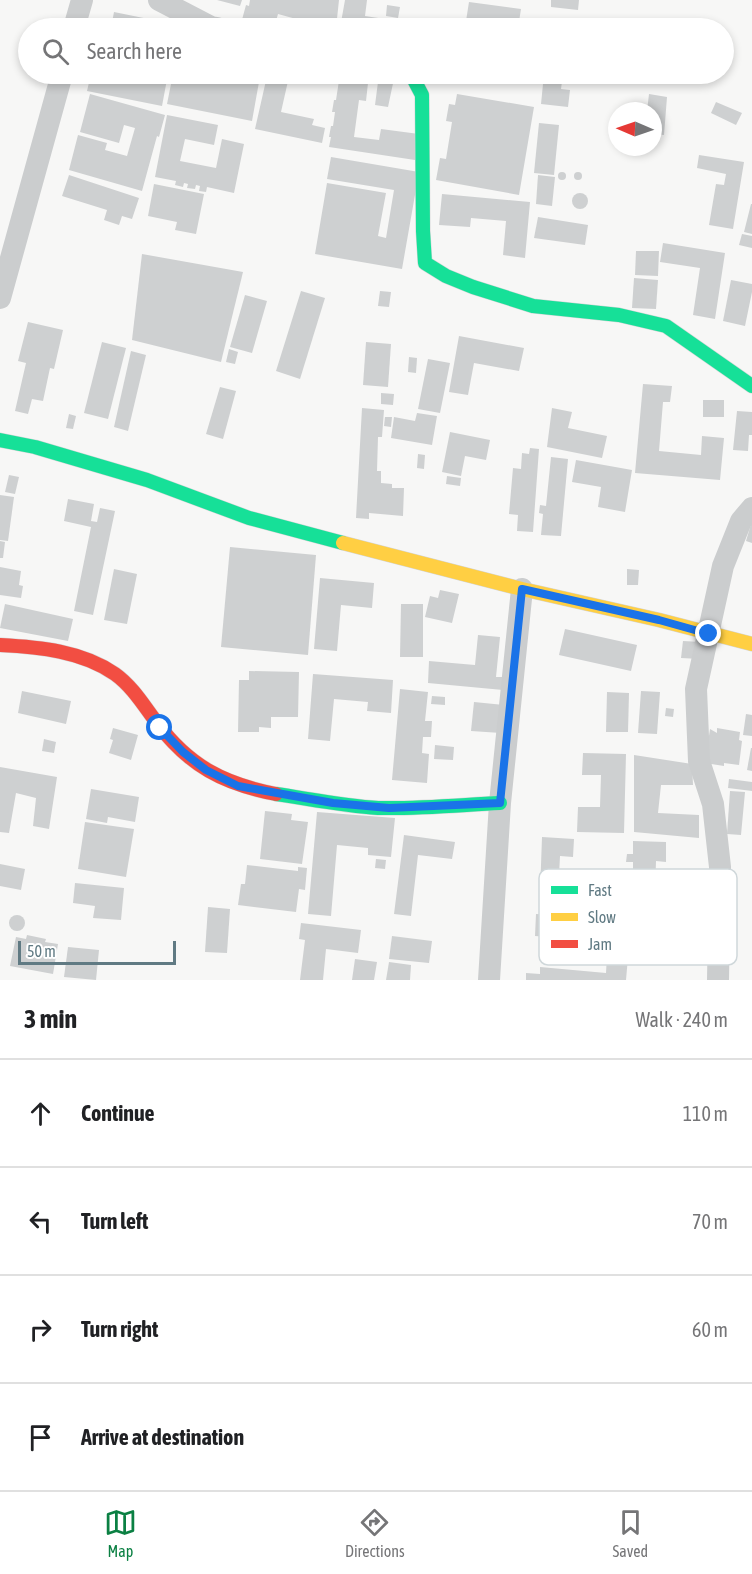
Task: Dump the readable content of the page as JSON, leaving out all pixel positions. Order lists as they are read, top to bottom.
{
  "legend": ["Fast", "Slow", "Jam"],
  "scale_bar": "50 m",
  "north": "left",
  "page": {
    "search": "Search here",
    "scale": "50 m",
    "heading": ["3 min", "Walk · 240 m"],
    "list": [
      ["Continue", "110 m"],
      ["Turn left", "70 m"],
      ["Turn right", "60 m"],
      "Arrive at destination"
    ],
    "nav": ["Map", "Directions", "Saved"]
  }
}
